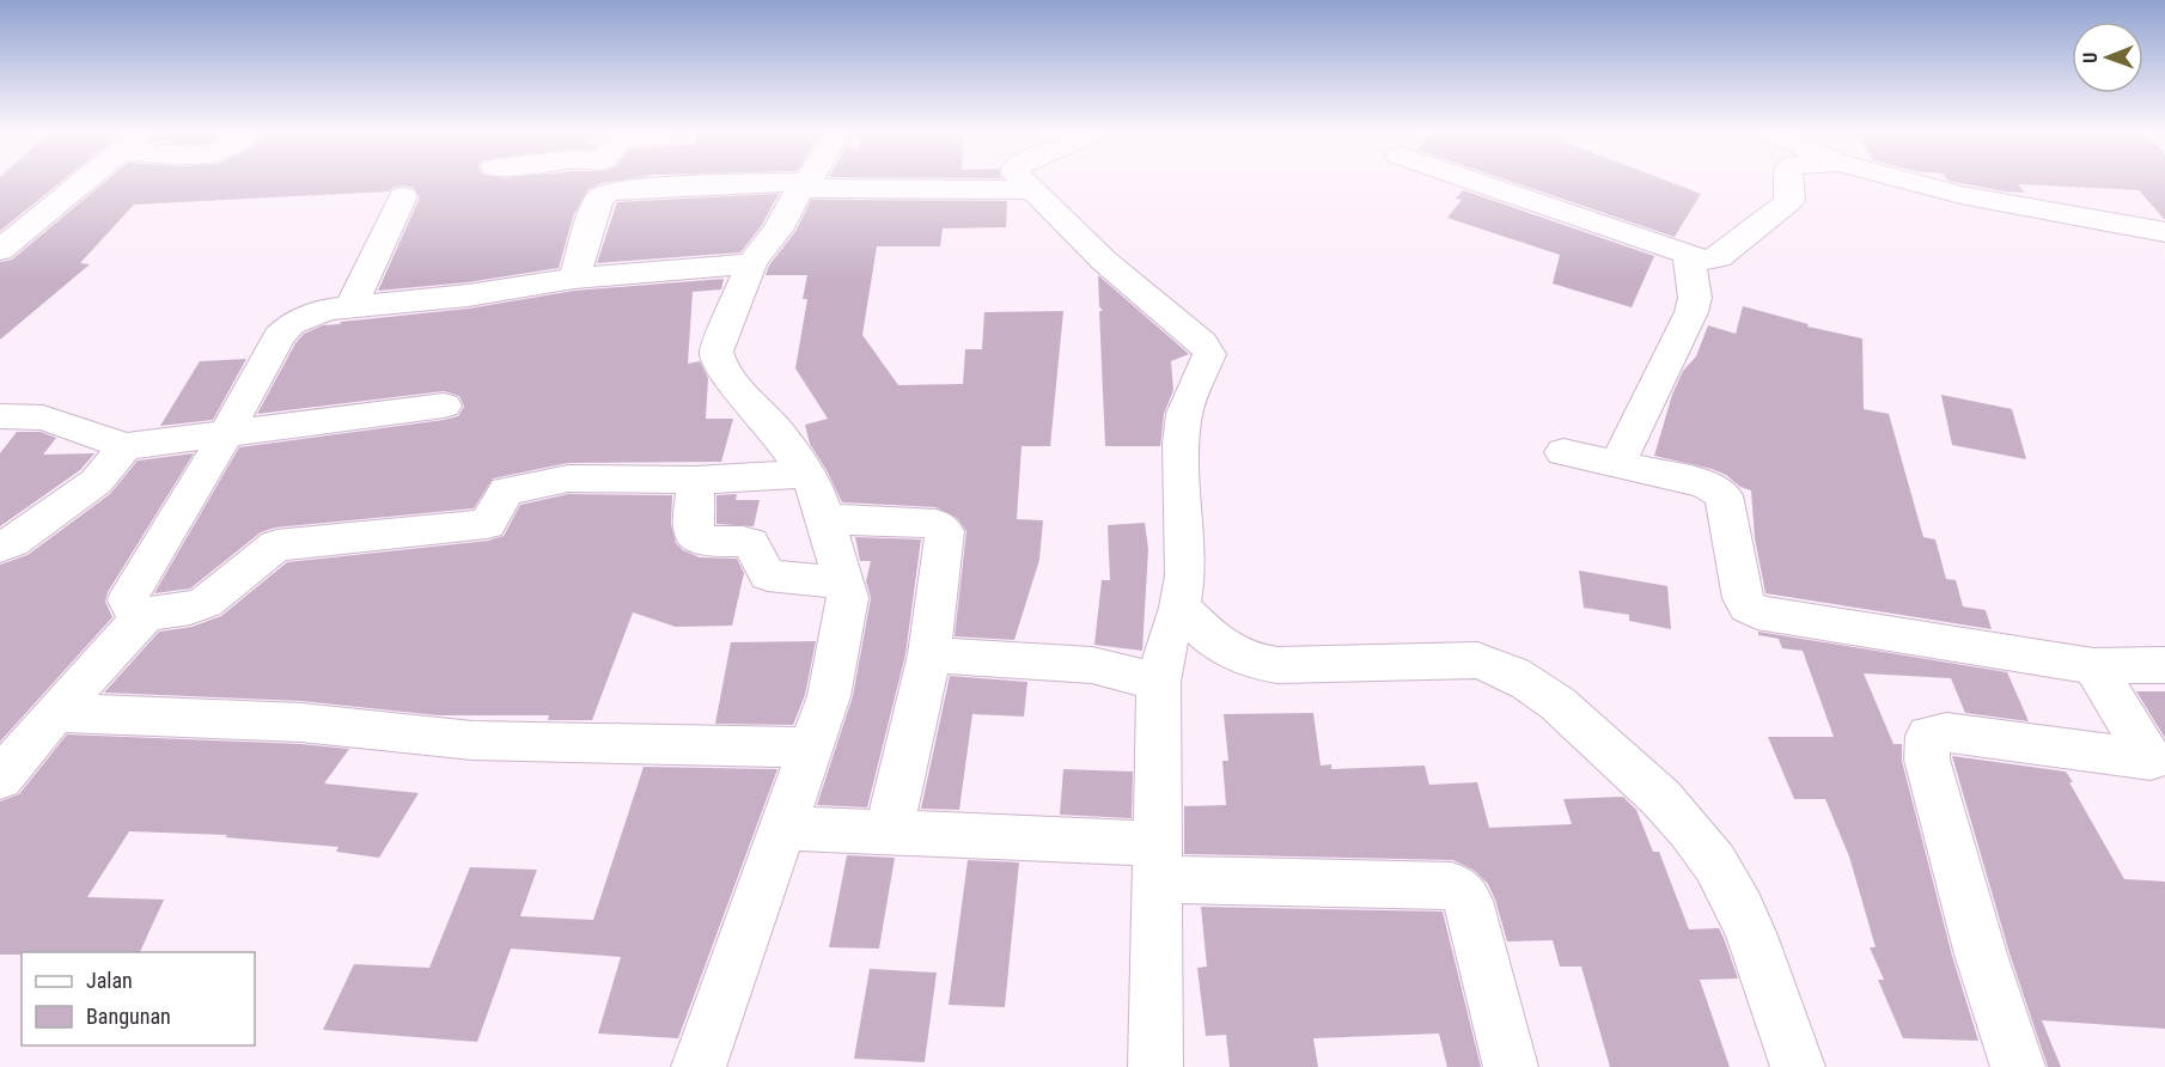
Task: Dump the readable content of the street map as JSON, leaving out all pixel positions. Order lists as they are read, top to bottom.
{
  "legend": ["Jalan", "Bangunan"],
  "north": "left"
}
